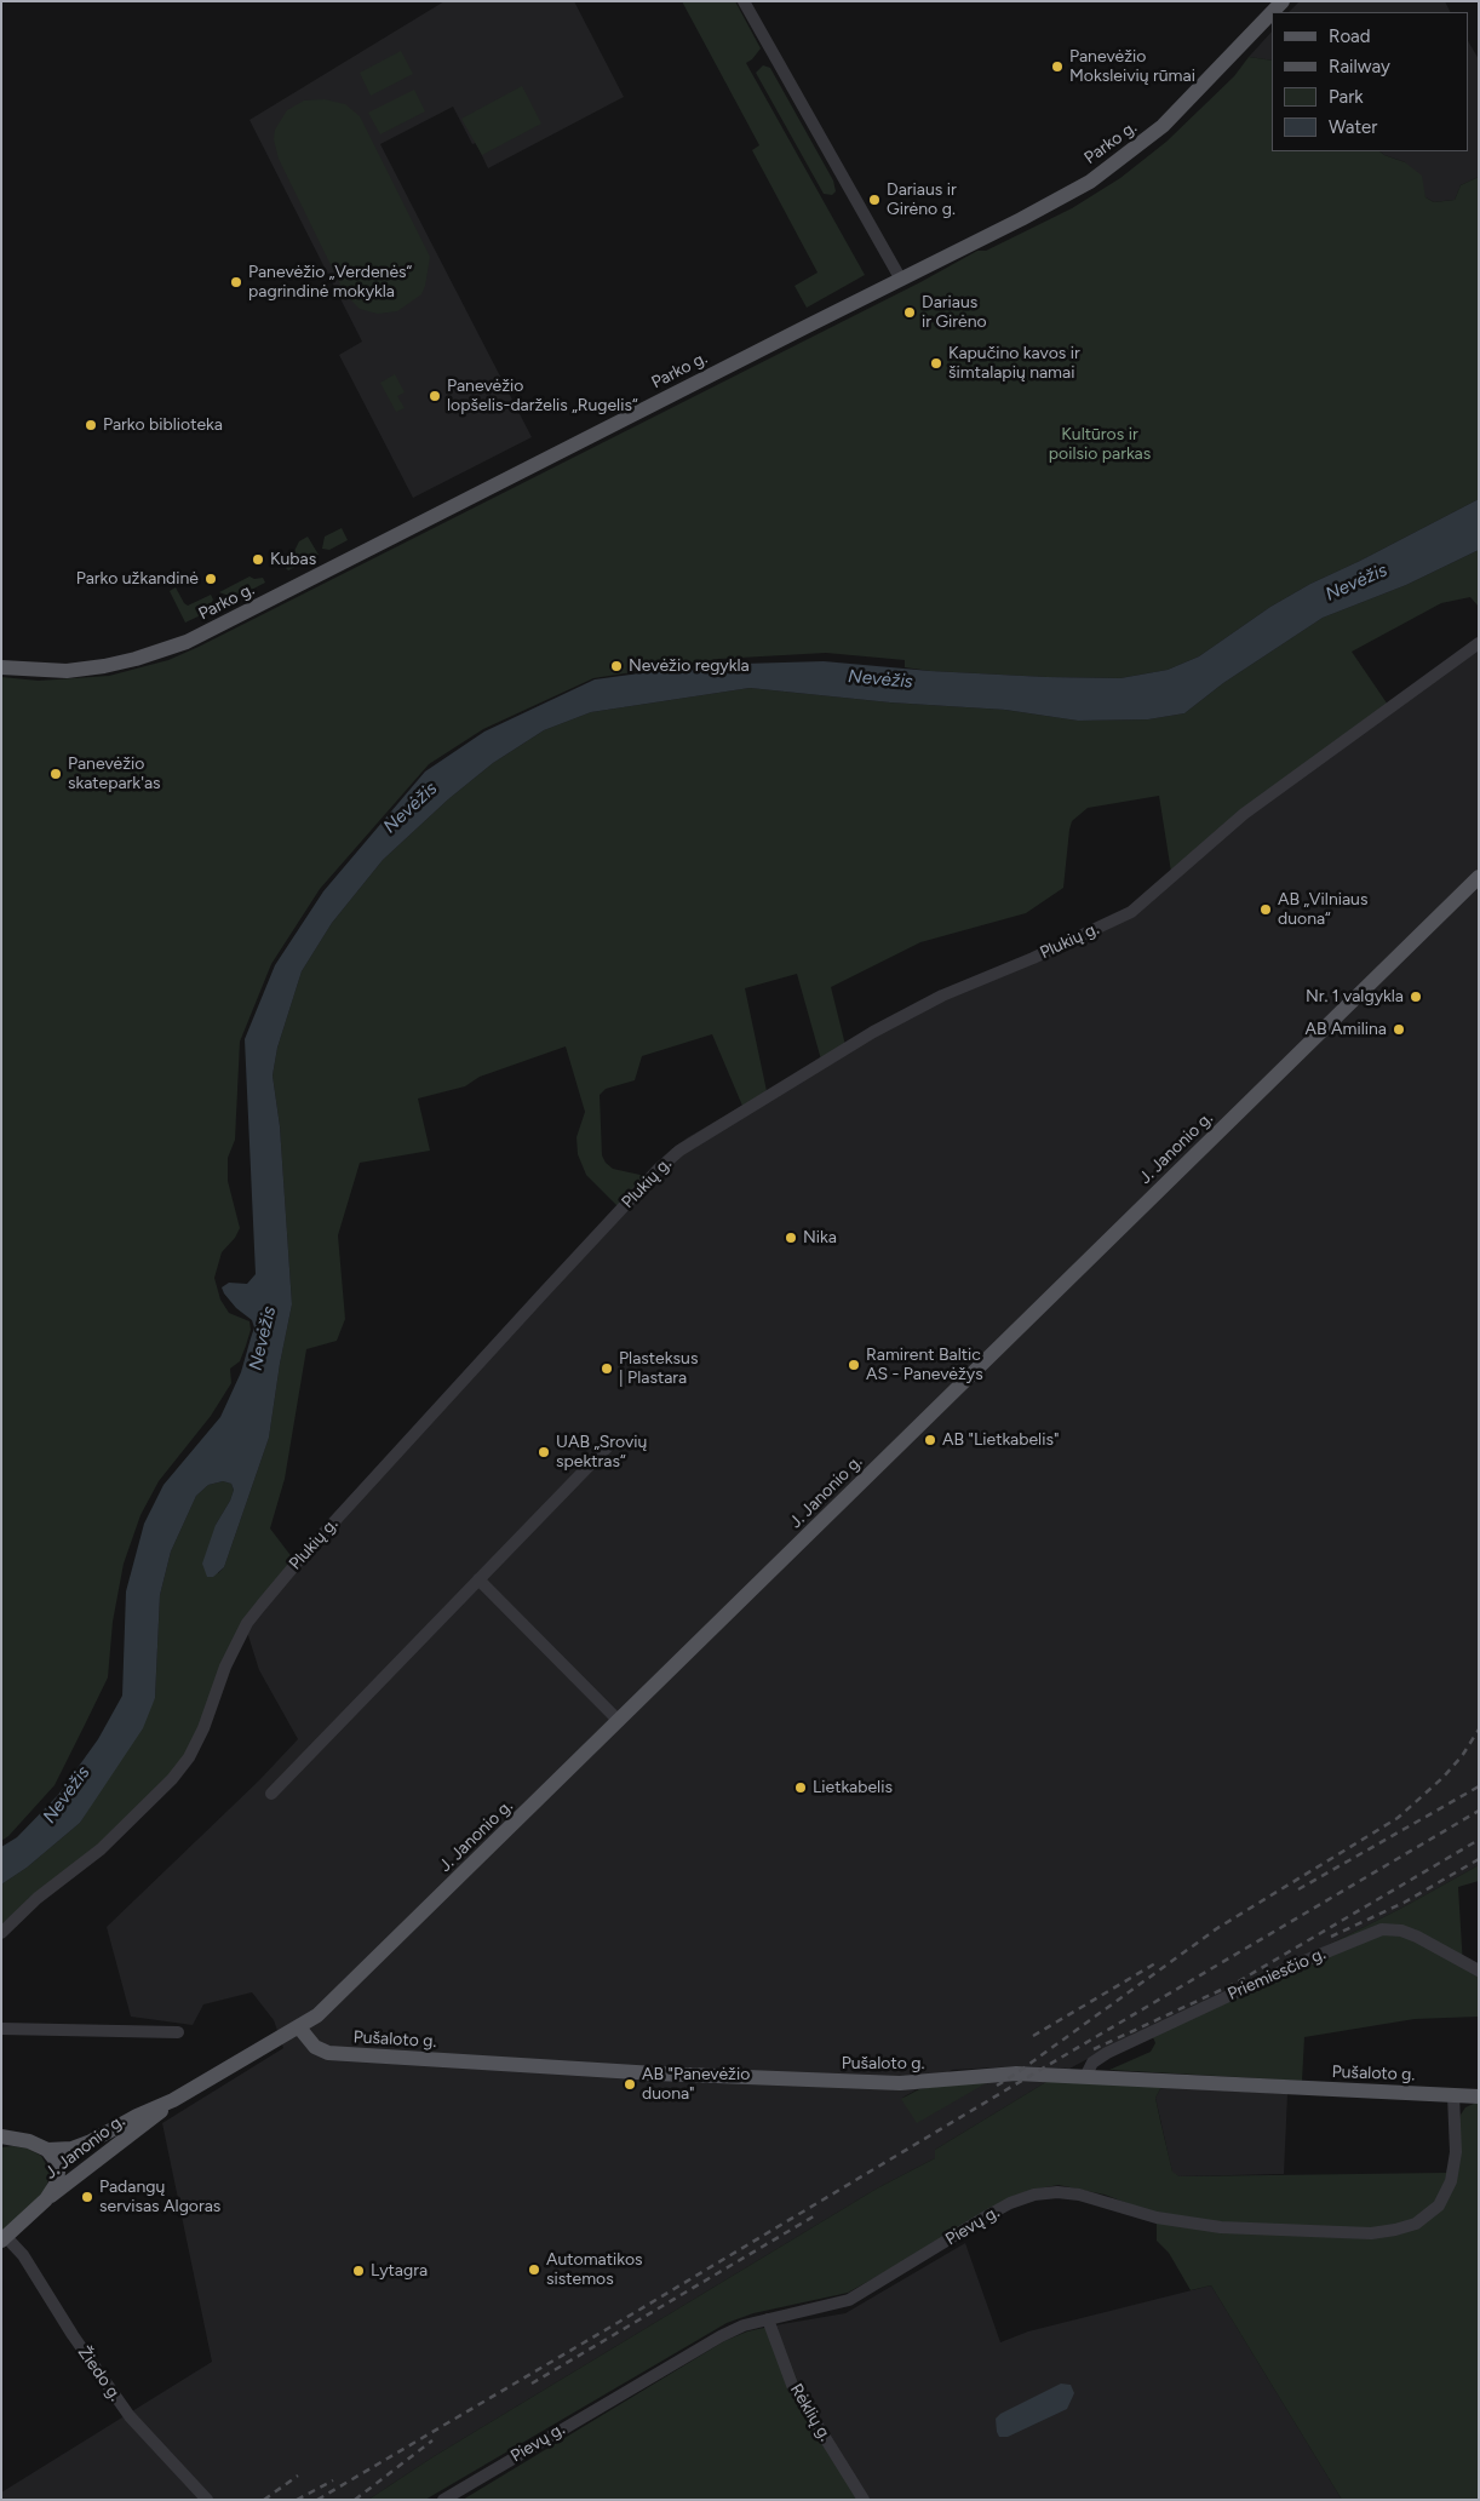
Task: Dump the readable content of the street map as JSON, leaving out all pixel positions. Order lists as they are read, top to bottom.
{
  "streets": {
    "main road": ["Parko g.", "J. Janonio g.", "Pušaloto g."],
    "street": [
      "Plukių g.",
      "Priemiesčio g.",
      "Pievų g.",
      "Žiedo g.",
      "Rėklių g."
    ]
  },
  "crossings": [
    ["J. Janonio g.", "Pušaloto g."],
    ["J. Janonio g.", "Žiedo g."],
    ["Priemiesčio g.", "Pušaloto g."],
    ["Pušaloto g.", "Pievų g."],
    ["Pievų g.", "Rėklių g."]
  ],
  "water": ["Nevėžis"],
  "parks": ["Kultūros ir poilsio parkas"],
  "places": [
    "Panevėžio Moksleivių rūmai",
    "Dariaus ir Girėno g.",
    "Panevėžio „Verdenės“ pagrindinė mokykla",
    "Dariaus ir Girėno",
    "Kapučino kavos ir šimtalapių namai",
    "Panevėžio lopšelis-darželis „Rugelis“",
    "Parko biblioteka",
    "Kubas",
    "Parko užkandinė",
    "Nevėžio regykla",
    "Panevėžio skatepark'as",
    "AB „Vilniaus duona“",
    "Nr. 1 valgykla",
    "AB Amilina",
    "Nika",
    "Ramirent Baltic AS - Panevėžys",
    "Plasteksus | Plastara",
    "AB \"Lietkabelis\"",
    "UAB „Srovių spektras“",
    "Lietkabelis",
    "AB \"Panevėžio duona\"",
    "Padangų servisas Algoras",
    "Automatikos sistemos",
    "Lytagra"
  ],
  "legend": [
    "Road",
    "Railway",
    "Park",
    "Water"
  ]
}
